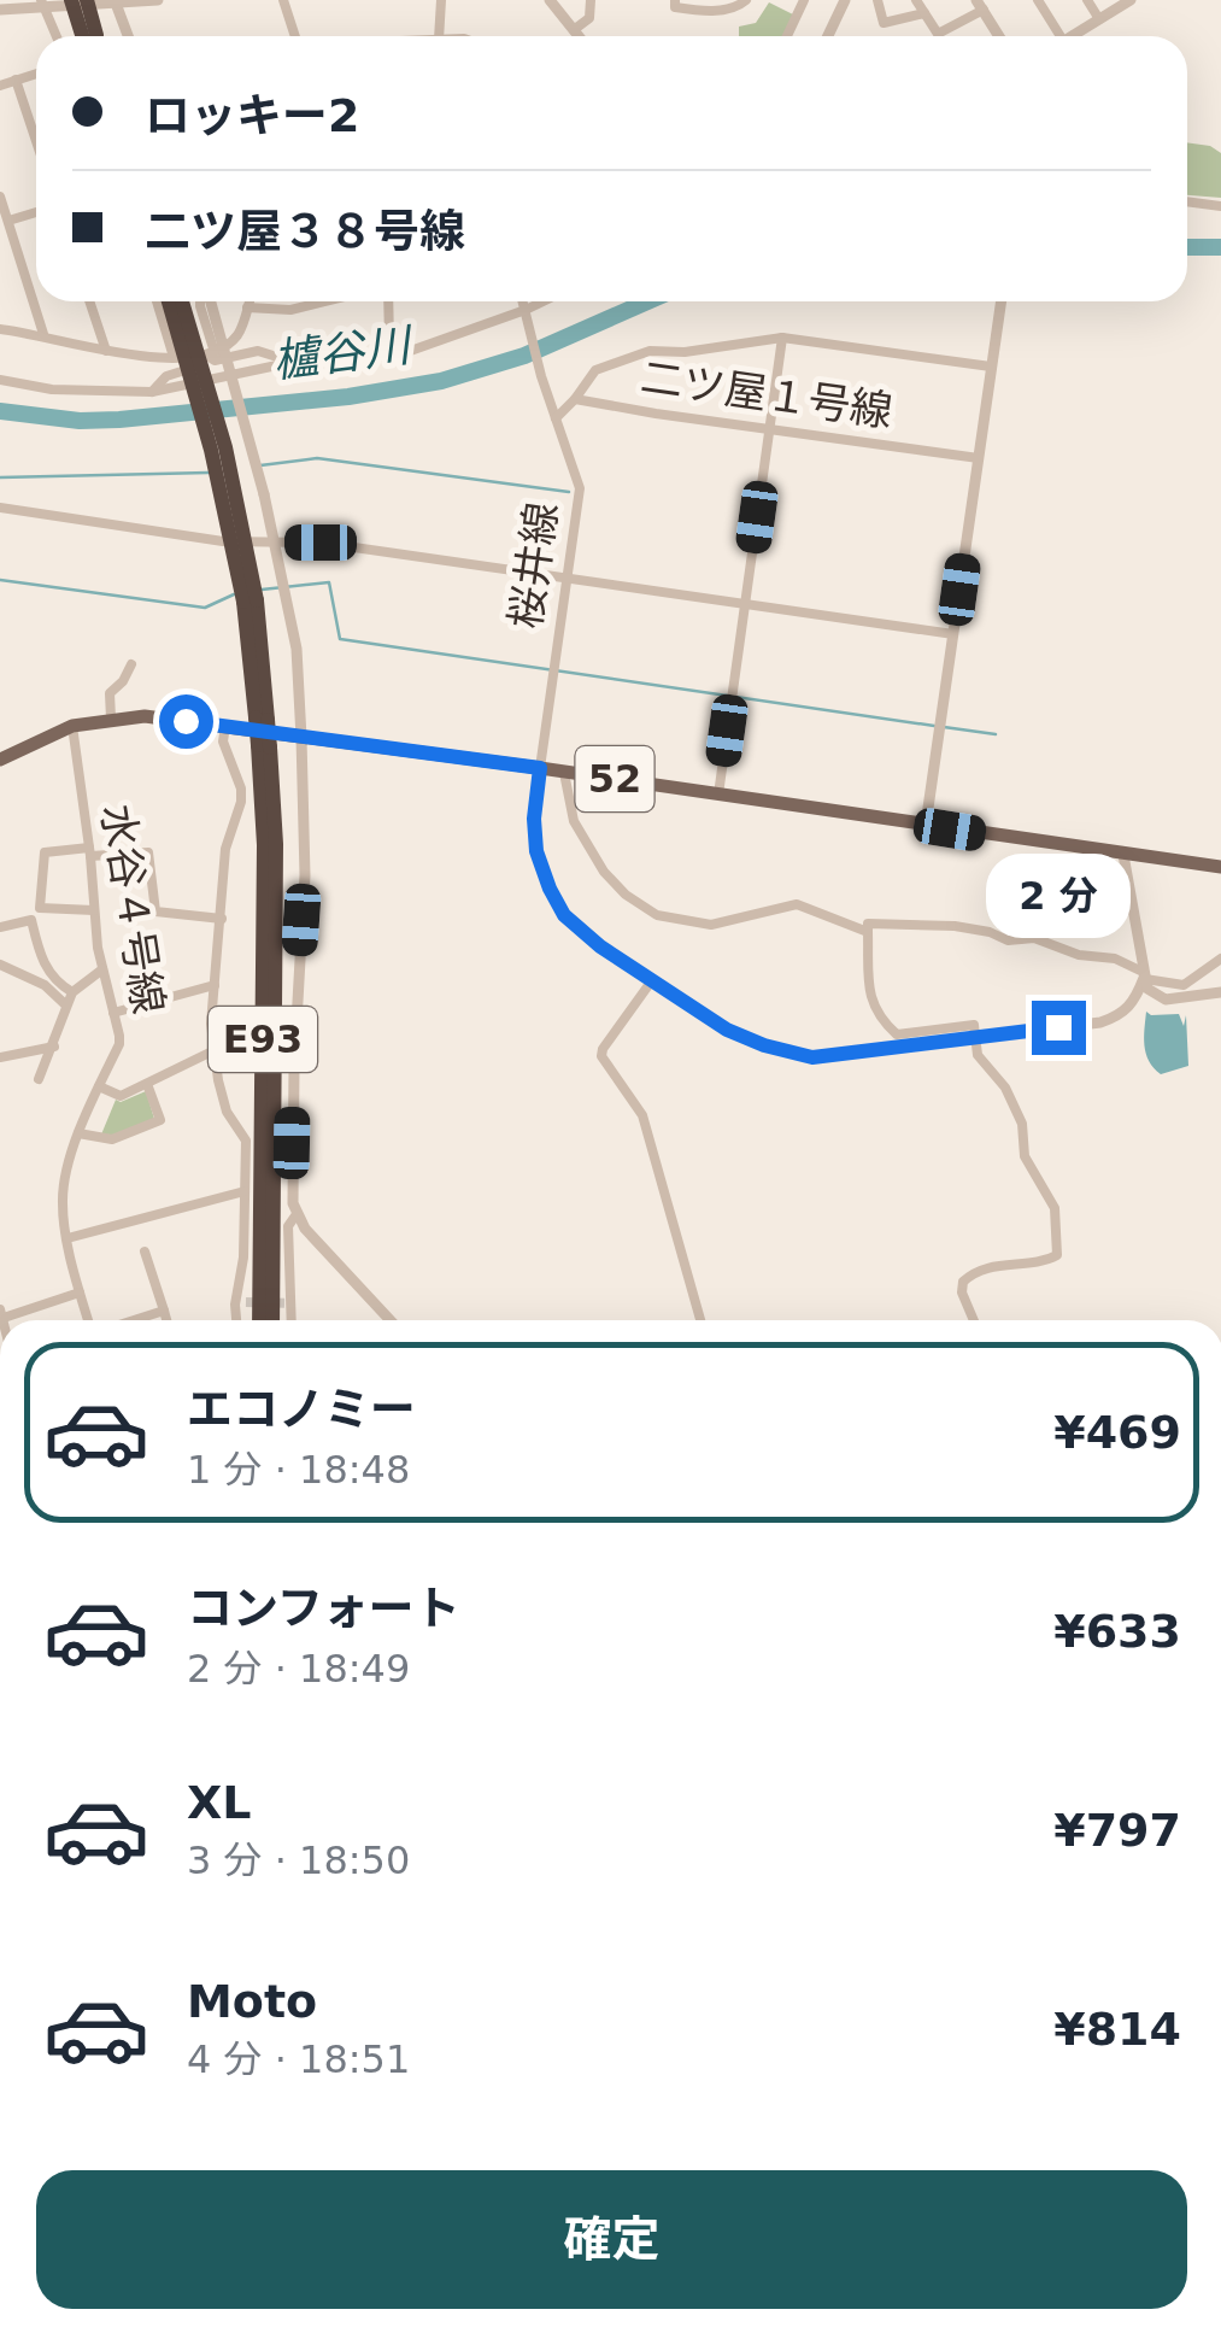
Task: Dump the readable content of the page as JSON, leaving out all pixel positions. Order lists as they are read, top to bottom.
{
  "streets": {
    "highway": ["E93"],
    "main road": ["52"],
    "street": ["二ツ屋１号線", "桜井線", "水谷４号線"]
  },
  "crossings": [
    ["二ツ屋１号線", "桜井線"],
    ["桜井線", "52"],
    ["52", "水谷４号線"]
  ],
  "water": ["櫨谷川"],
  "page": {
    "banner": ["ロッキー2", "二ツ屋３８号線"],
    "bubble": "2 分",
    "list": [
      {
        "name": "エコノミー",
        "note": "1 分 · 18:48",
        "value": "¥469"
      },
      {
        "name": "コンフォート",
        "note": "2 分 · 18:49",
        "value": "¥633"
      },
      {
        "name": "XL",
        "note": "3 分 · 18:50",
        "value": "¥797"
      },
      {
        "name": "Moto",
        "note": "4 分 · 18:51",
        "value": "¥814"
      }
    ],
    "buttons": "確定"
  }
}
